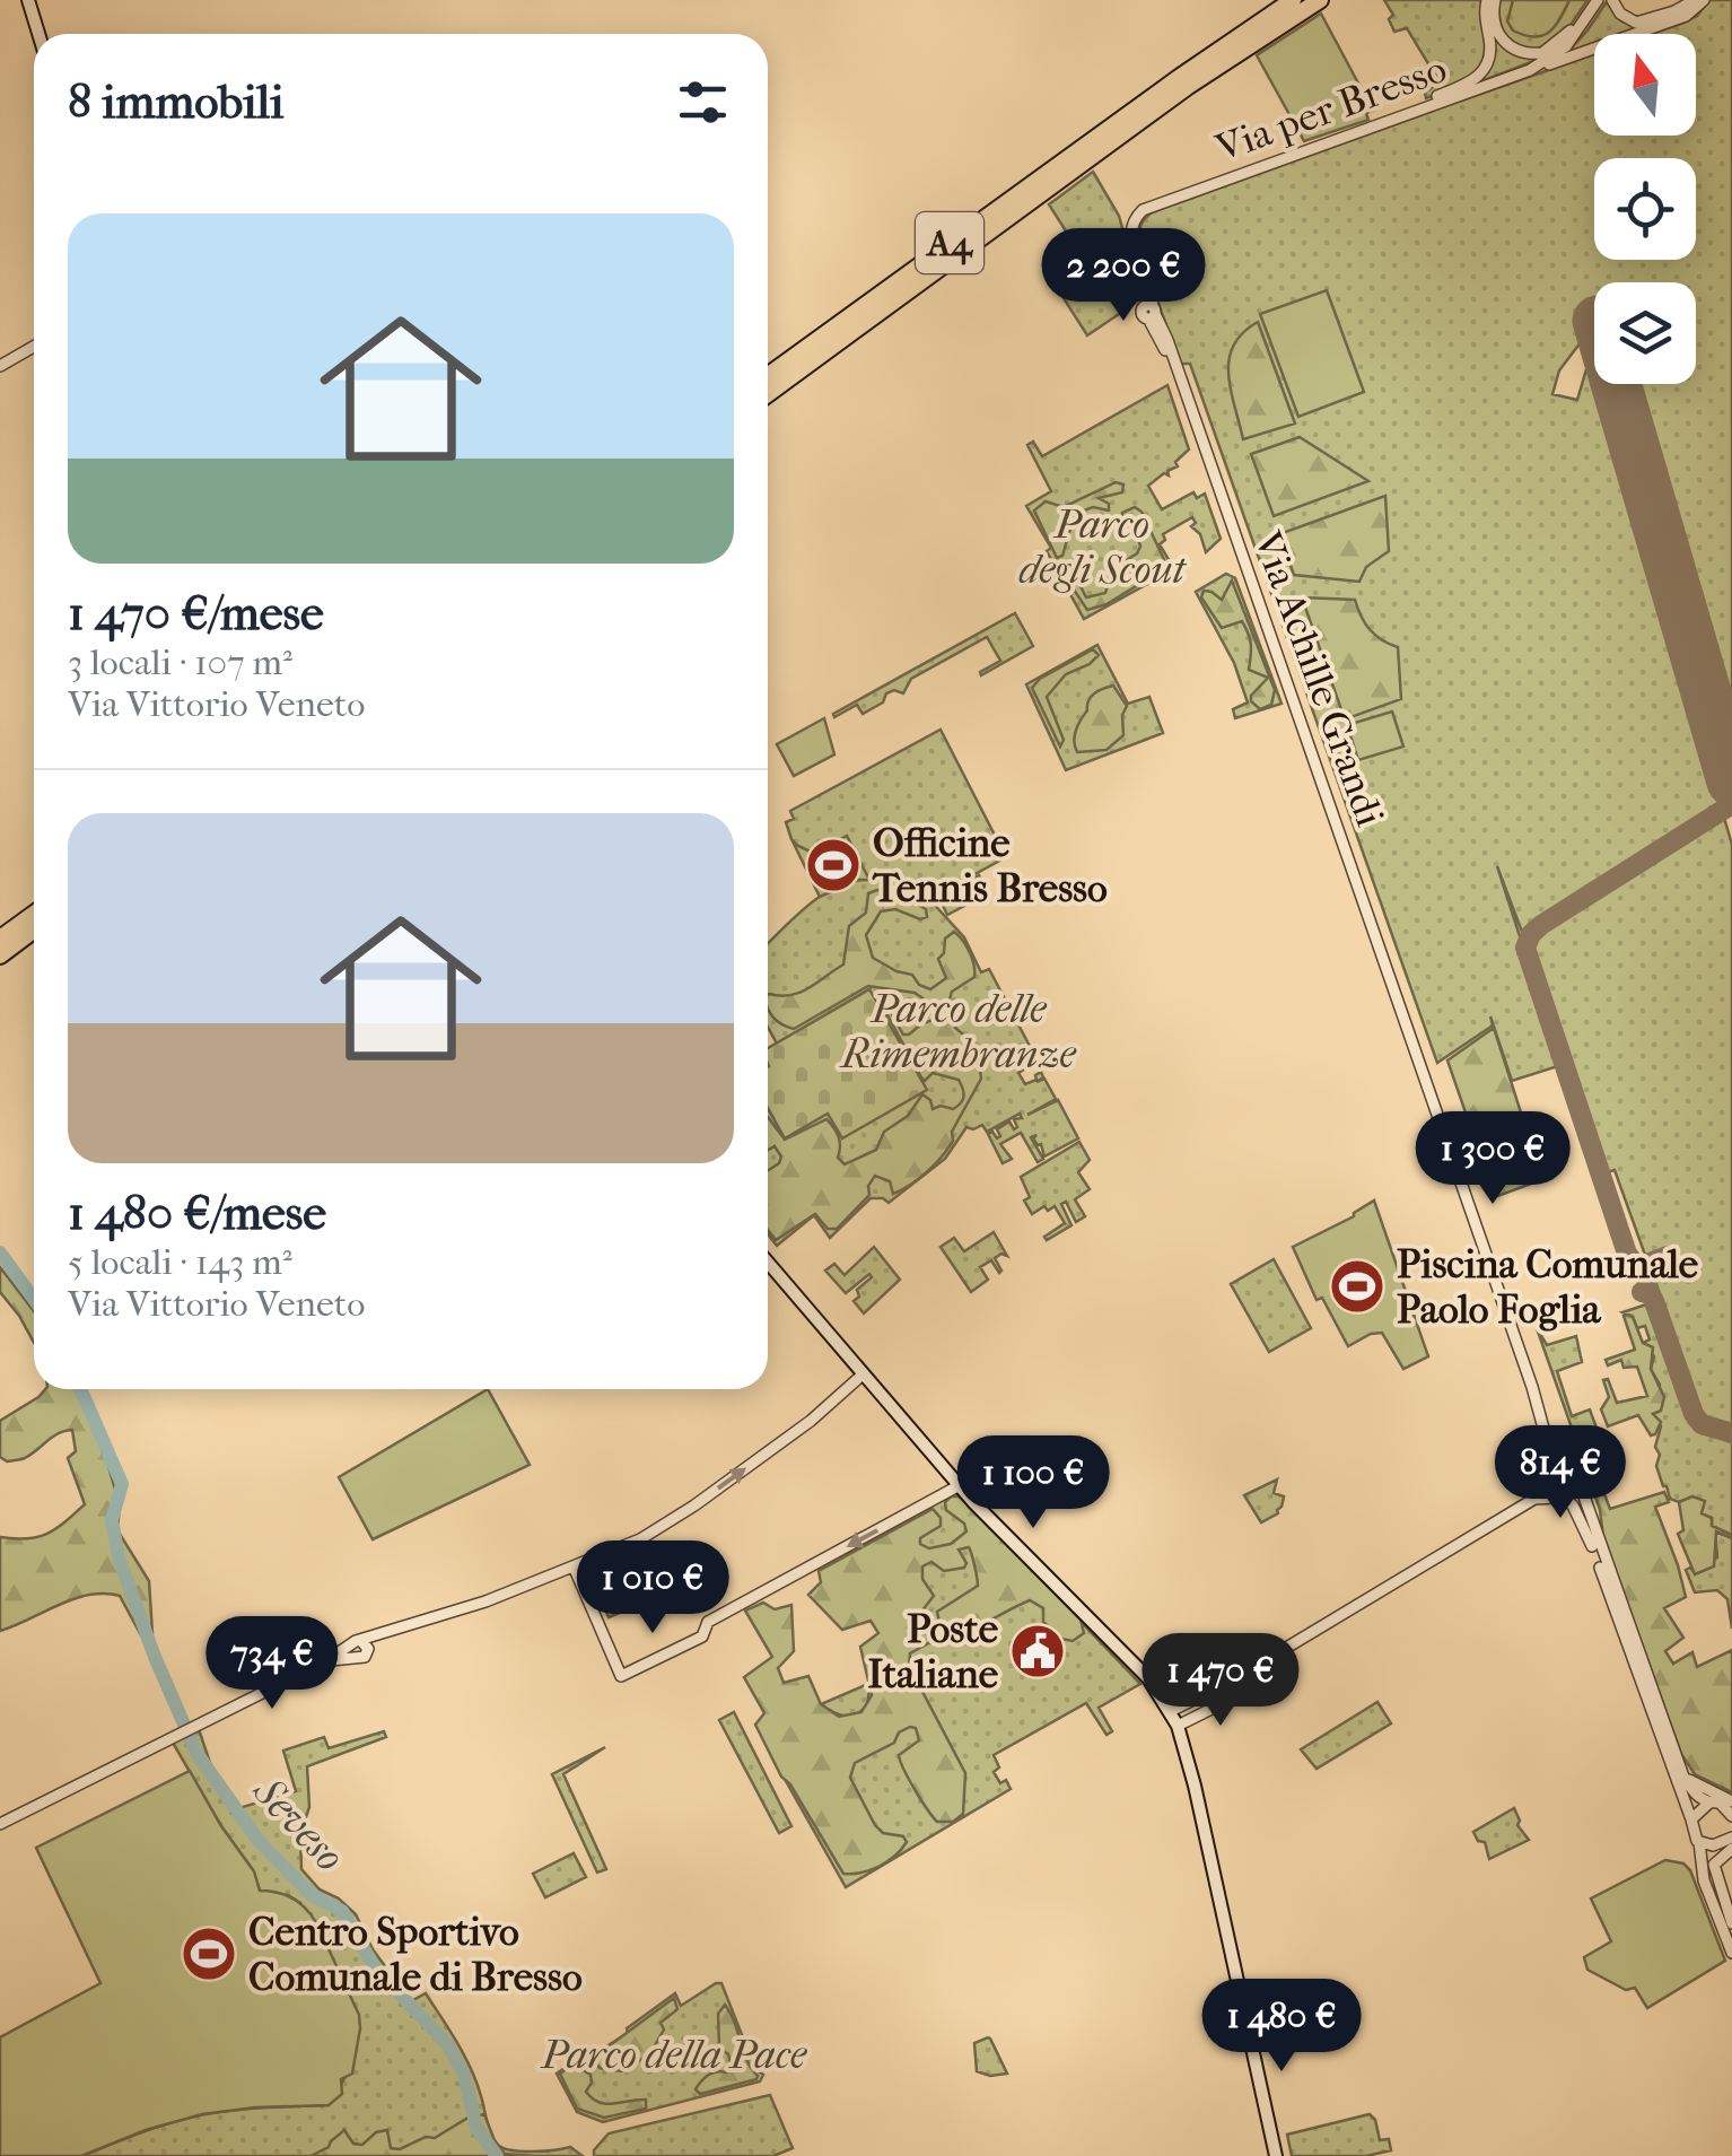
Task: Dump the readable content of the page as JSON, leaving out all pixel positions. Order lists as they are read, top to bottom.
{
  "streets": {
    "highway": ["A4"],
    "street": ["Via per Bresso", "Via Achille Grandi"]
  },
  "crossings": [
    ["Via per Bresso", "Via Achille Grandi"]
  ],
  "water": ["Seveso"],
  "parks": ["Parco degli Scout", "Parco delle Rimembranze", "Parco della Pace"],
  "places": {
    "sports": ["Officine Tennis Bresso", "Piscina Comunale Paolo Foglia", "Centro Sportivo Comunale di Bresso"],
    "public building": ["Poste Italiane"]
  },
  "north": "top",
  "page": {
    "heading": "8 immobili",
    "list": [
      {
        "name": "1 470 €/mese",
        "note": "3 locali · 107 m² · Via Vittorio Veneto"
      },
      {
        "name": "1 480 €/mese",
        "note": "5 locali · 143 m² · Via Vittorio Veneto"
      }
    ],
    "price": [
      "2 200 €",
      "1 300 €",
      "814 €",
      "1 100 €",
      "1 010 €",
      "734 €",
      "1 470 €",
      "1 480 €"
    ]
  }
}
